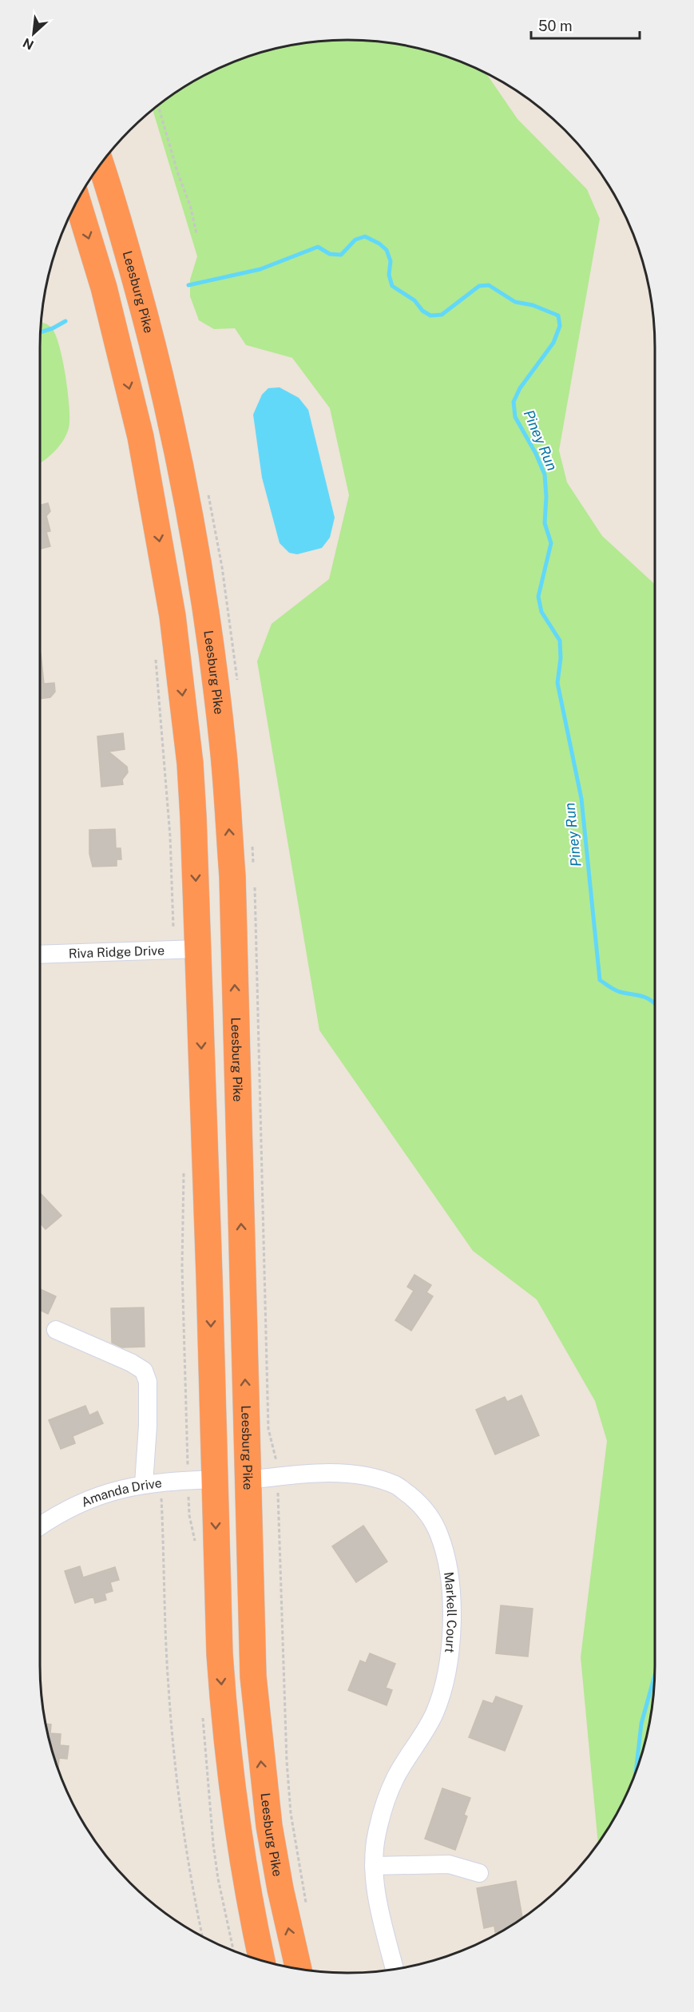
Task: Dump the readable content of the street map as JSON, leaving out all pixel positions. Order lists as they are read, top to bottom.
{
  "streets": {
    "highway": ["Leesburg Pike"],
    "street": ["Riva Ridge Drive", "Amanda Drive", "Markell Court"]
  },
  "crossings": [
    ["Leesburg Pike", "Markell Court"]
  ],
  "water": ["Piney Run"],
  "scale_bar": "50 m",
  "north": "bottom left"
}
